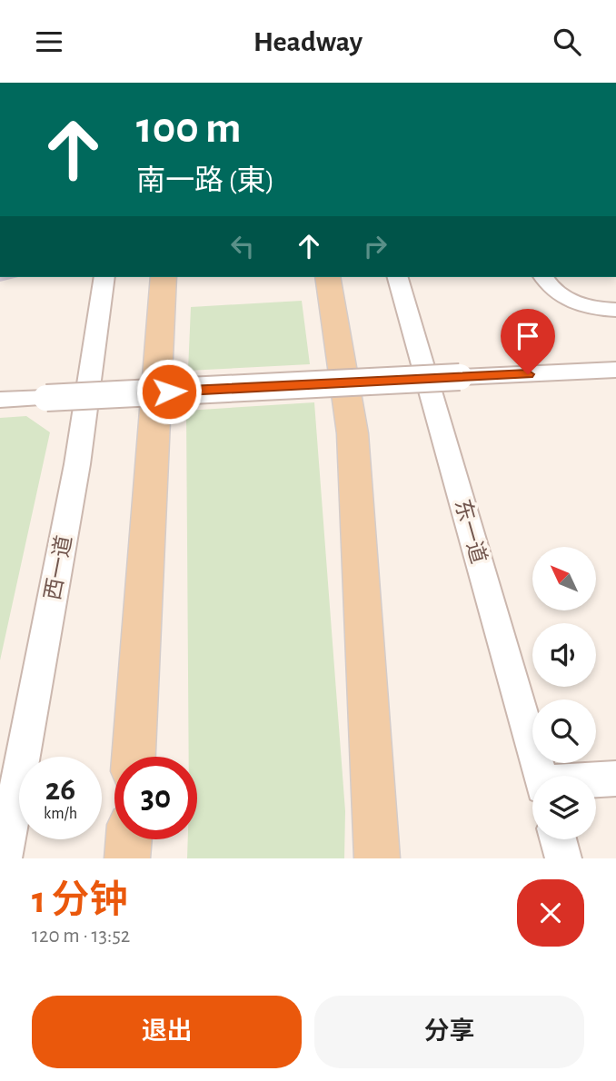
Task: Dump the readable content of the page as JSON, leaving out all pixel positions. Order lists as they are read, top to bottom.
{
  "streets": {
    "street": ["东一道", "西一道"]
  },
  "north": "top left",
  "page": {
    "header": "Headway",
    "turn": ["100 m", "南一路 (東)"],
    "speed": "26 km/h",
    "limit": "30",
    "heading": ["1 分钟", "120 m · 13:52"],
    "buttons": ["退出", "分享"]
  }
}
